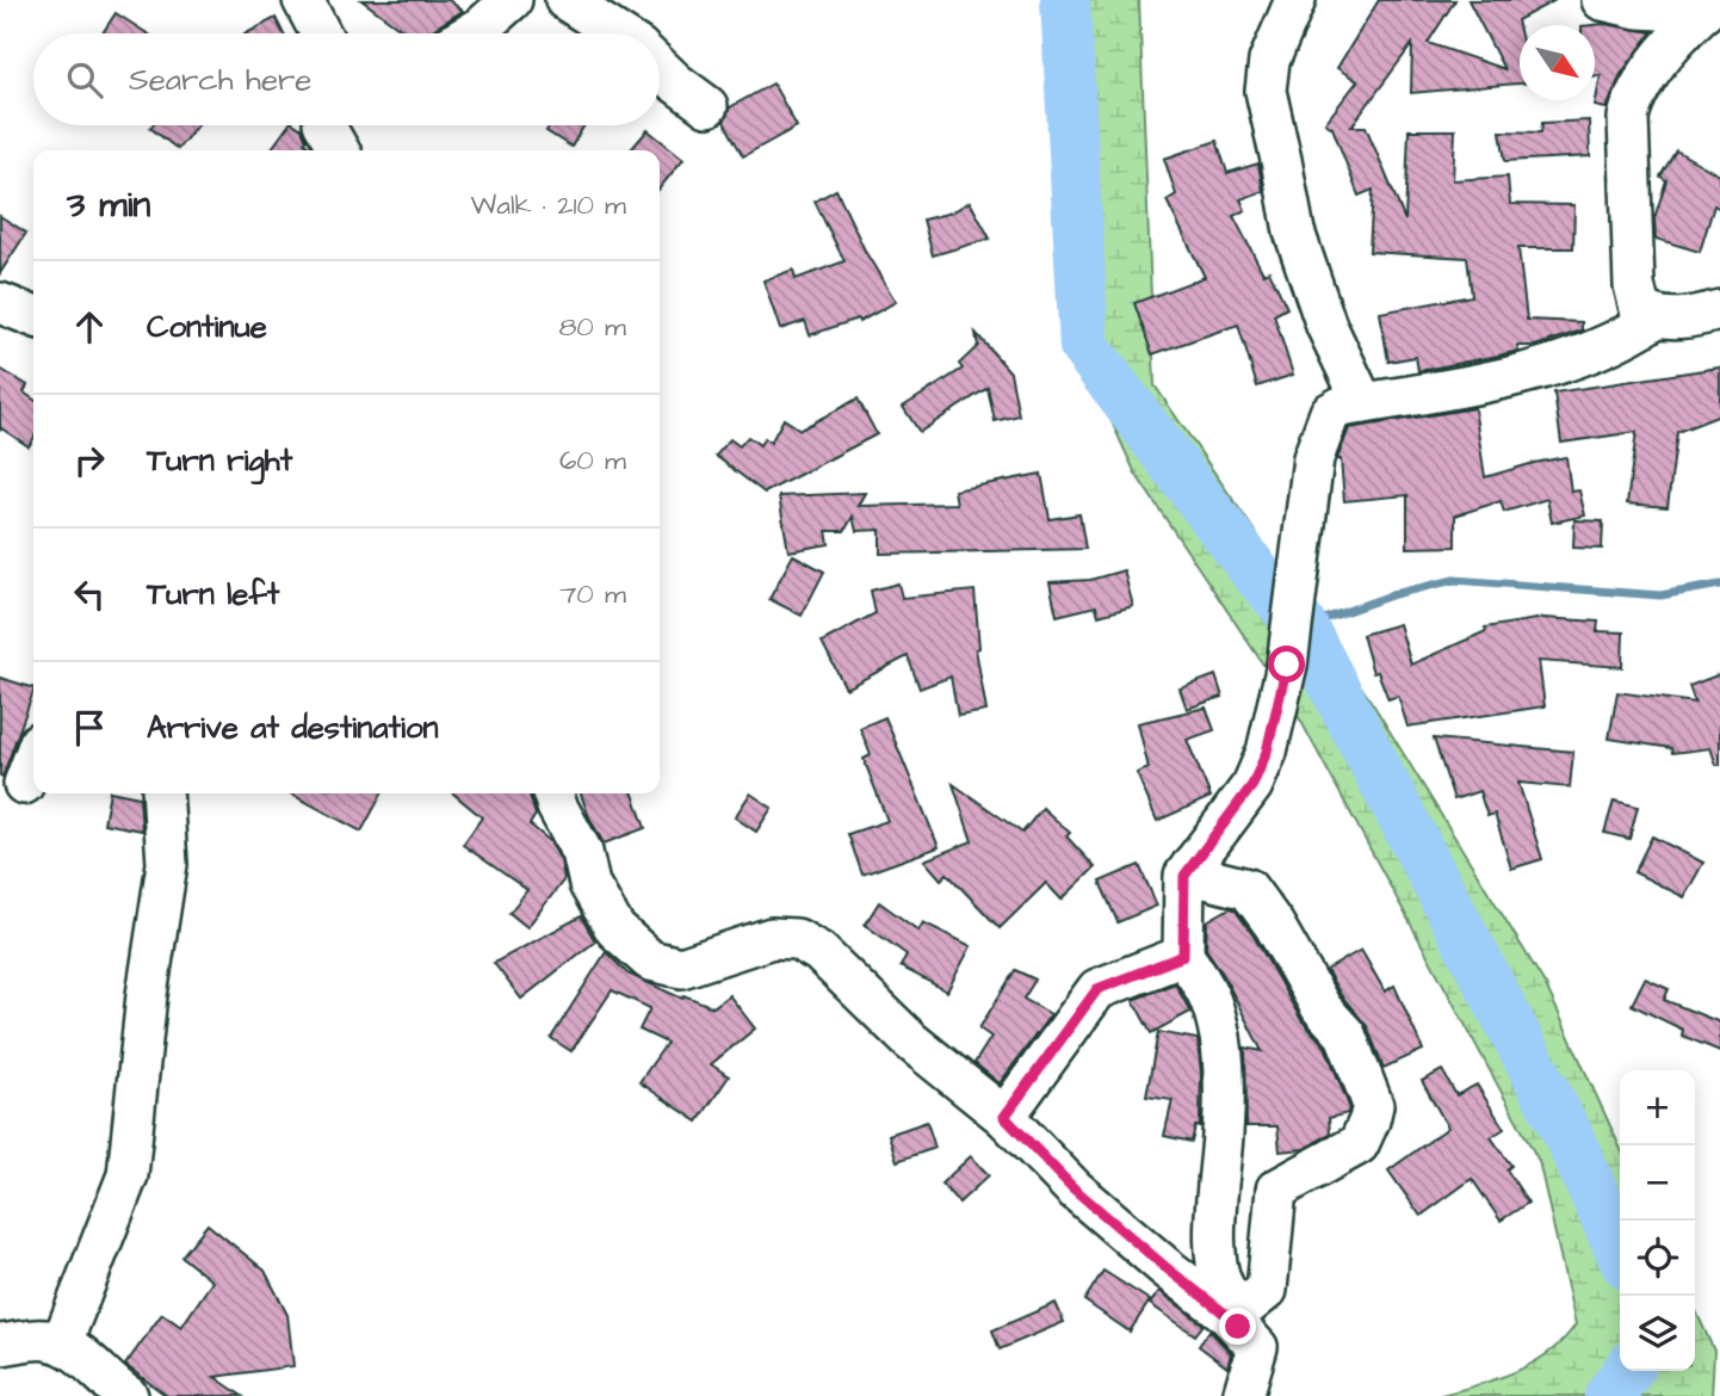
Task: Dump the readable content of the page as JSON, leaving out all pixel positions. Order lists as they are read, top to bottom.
{
  "north": "bottom right",
  "page": {
    "search": "Search here",
    "heading": ["3 min", "Walk · 210 m"],
    "list": [
      ["Continue", "80 m"],
      ["Turn right", "60 m"],
      ["Turn left", "70 m"],
      "Arrive at destination"
    ],
    "map_buttons": ["+", "−"]
  }
}
